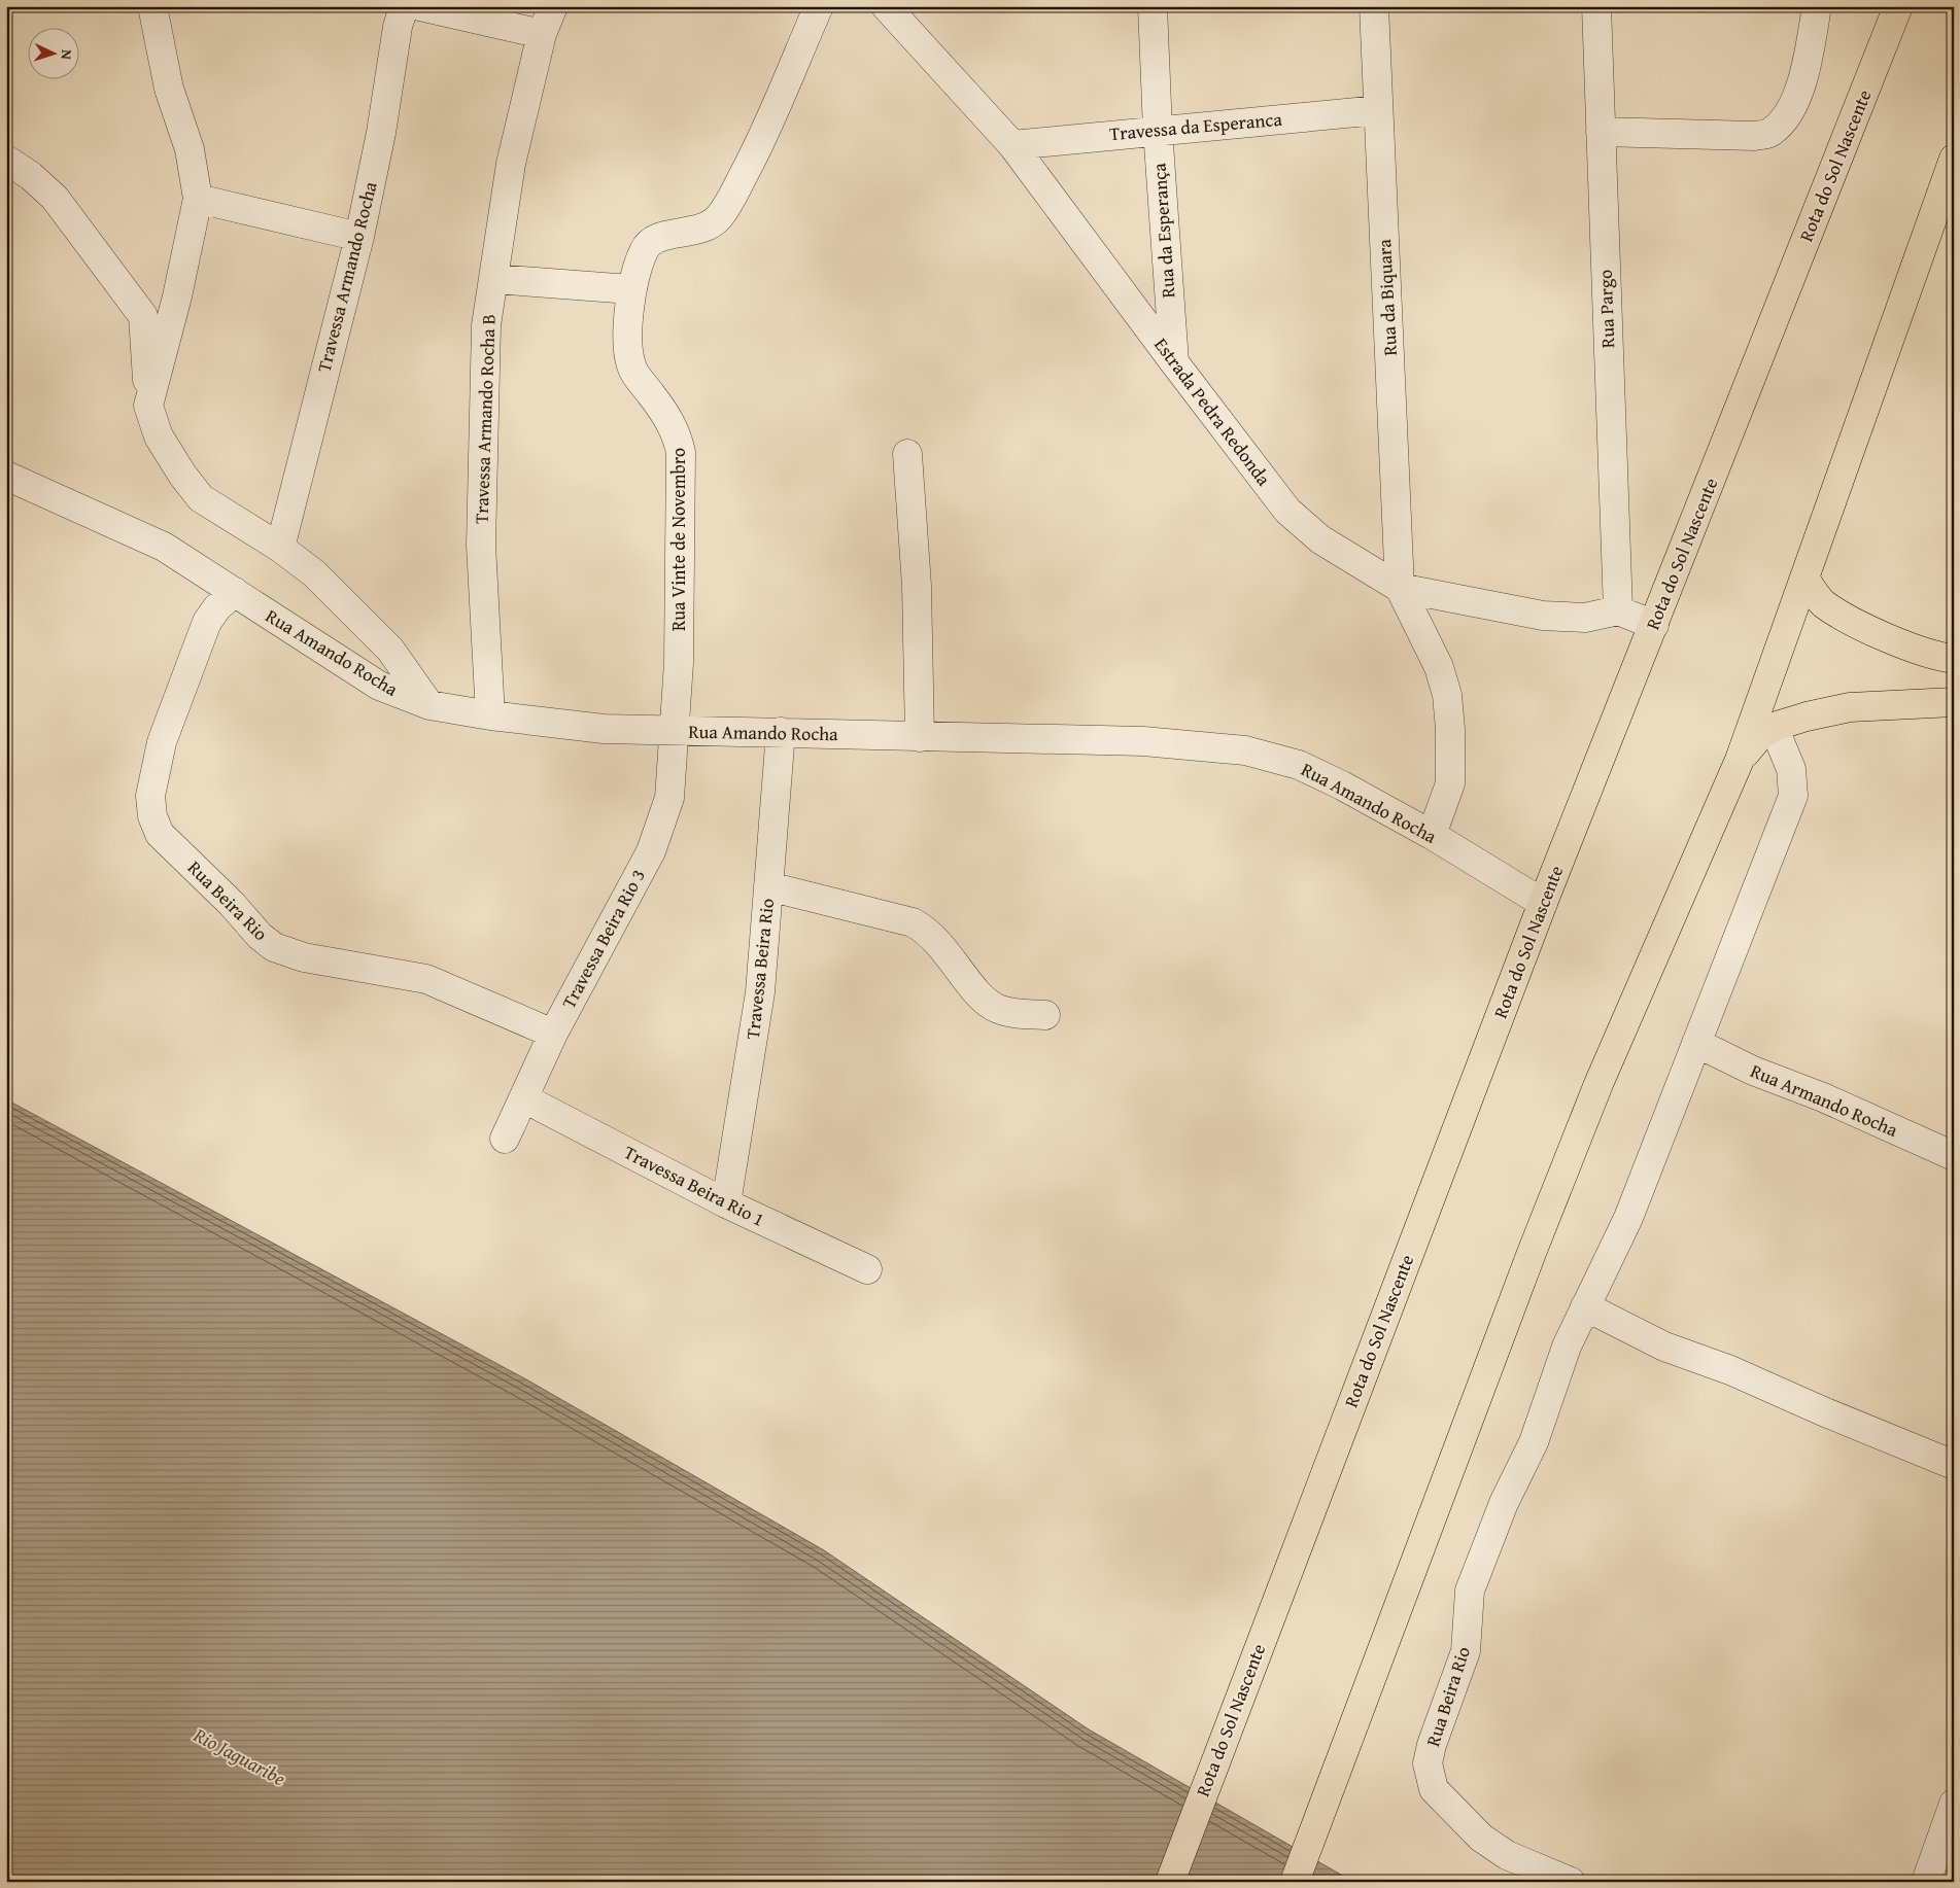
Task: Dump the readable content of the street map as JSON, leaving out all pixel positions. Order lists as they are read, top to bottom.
{
  "streets": {
    "highway": ["Rota do Sol Nascente"],
    "street": [
      "Travessa da Esperanca",
      "Rua da Esperança",
      "Travessa Armando Rocha",
      "Rua da Biquara",
      "Rua Pargo",
      "Estrada Pedra Redonda",
      "Travessa Armando Rocha B",
      "Rua Vinte de Novembro",
      "Rua Amando Rocha",
      "Rua Beira Rio",
      "Travessa Beira Rio 3",
      "Travessa Beira Rio",
      "Rua Armando Rocha",
      "Travessa Beira Rio 1"
    ]
  },
  "crossings": [
    ["Travessa da Esperanca", "Rua da Esperança"],
    ["Travessa da Esperanca", "Rua da Biquara"],
    ["Travessa da Esperanca", "Estrada Pedra Redonda"],
    ["Rota do Sol Nascente", "Rua Amando Rocha"],
    ["Rua da Esperança", "Estrada Pedra Redonda"],
    ["Rua da Biquara", "Estrada Pedra Redonda"],
    ["Travessa Armando Rocha B", "Rua Amando Rocha"],
    ["Rua Vinte de Novembro", "Rua Amando Rocha"],
    ["Rua Vinte de Novembro", "Travessa Beira Rio 3"],
    ["Rua Amando Rocha", "Rua Beira Rio"],
    ["Rua Amando Rocha", "Travessa Beira Rio 3"],
    ["Rua Amando Rocha", "Travessa Beira Rio"],
    ["Rua Beira Rio", "Travessa Beira Rio 3"],
    ["Rua Beira Rio", "Rua Armando Rocha"],
    ["Travessa Beira Rio 3", "Travessa Beira Rio 1"],
    ["Travessa Beira Rio", "Travessa Beira Rio 1"]
  ],
  "water": ["Rio Jaguaribe"],
  "north": "right"
}
